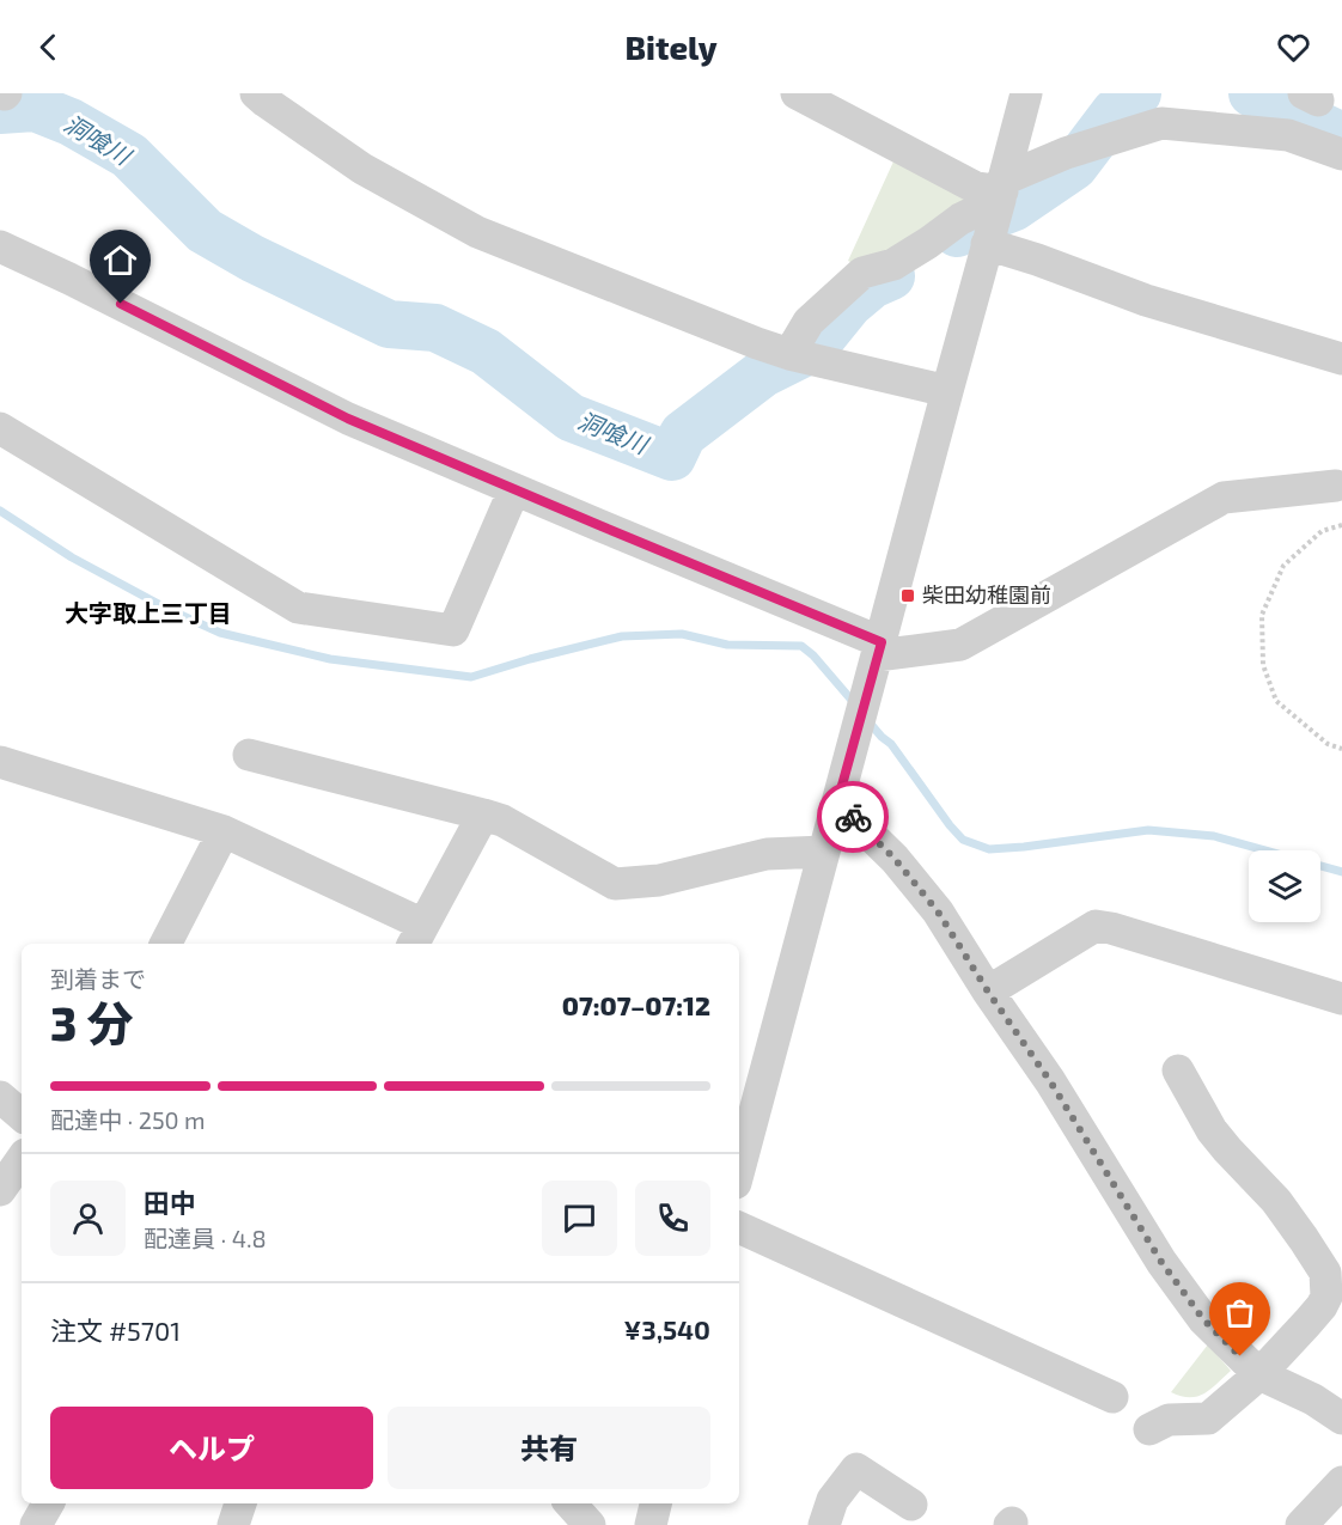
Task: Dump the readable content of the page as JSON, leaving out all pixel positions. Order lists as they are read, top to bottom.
{
  "districts": ["大字取上三丁目"],
  "water": ["洞喰川"],
  "places": {
    "transit": ["柴田幼稚園前"]
  },
  "page": {
    "header": "Bitely",
    "heading": ["3 分", "到着まで", "07:07–07:12"],
    "panel": [
      "田中",
      "配達員 · 4.8",
      "注文 #5701",
      "¥3,540"
    ],
    "bar": "配達中 · 250 m",
    "buttons": ["ヘルプ", "共有"]
  }
}
